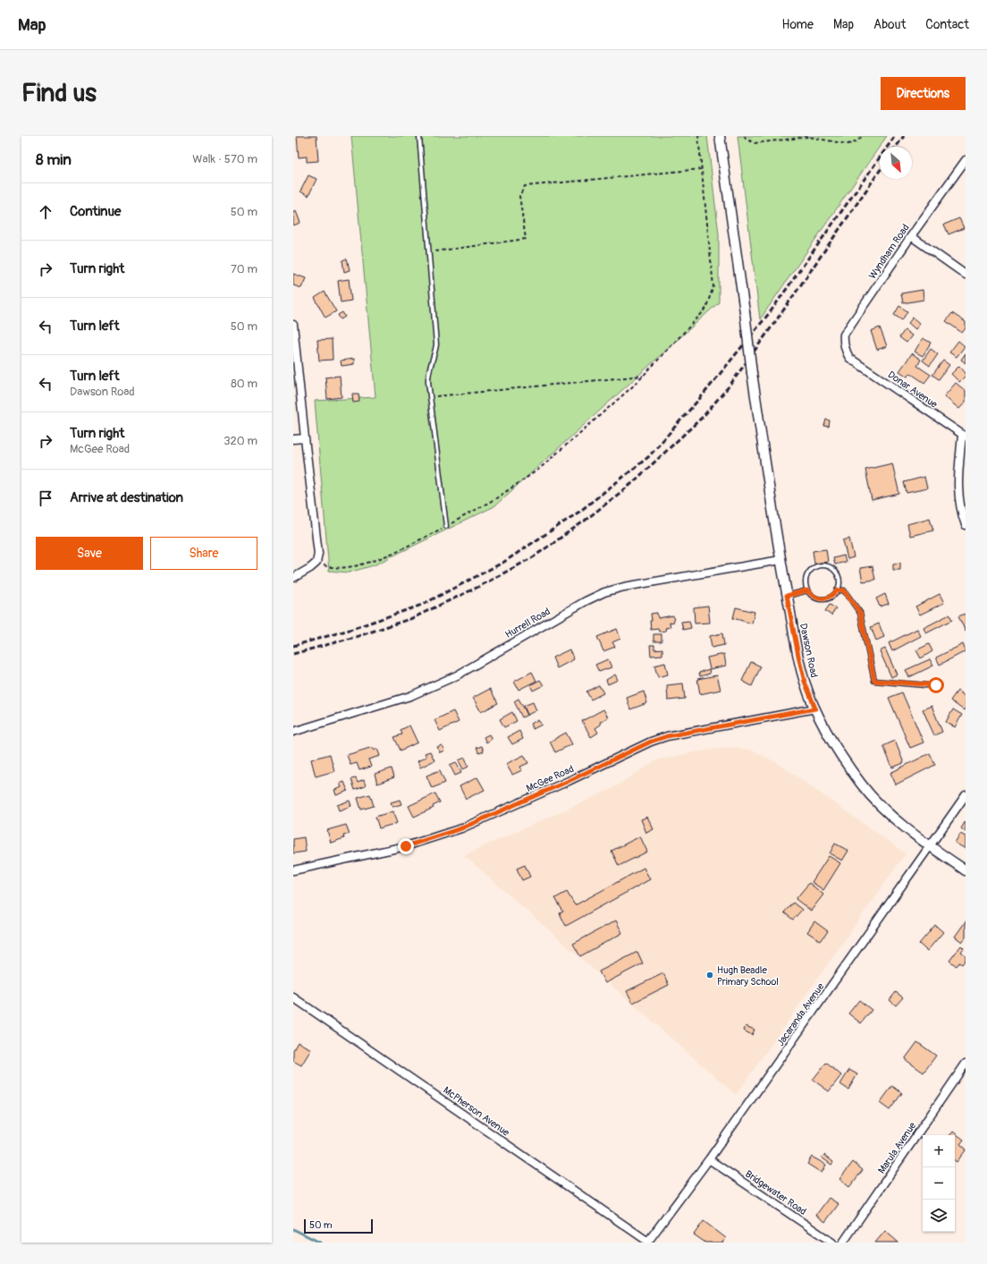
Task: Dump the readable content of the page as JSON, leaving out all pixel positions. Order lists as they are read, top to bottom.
{
  "streets": {
    "street": [
      "Wyndham Road",
      "Donar Avenue",
      "Hurrell Road",
      "Dawson Road",
      "McGee Road",
      "Jacaranda Avenue",
      "McPherson Avenue",
      "Marula Avenue",
      "Bridgewater Road"
    ]
  },
  "crossings": [
    ["Wyndham Road", "Donar Avenue"],
    ["Hurrell Road", "Dawson Road"],
    ["Dawson Road", "McGee Road"],
    ["Dawson Road", "Jacaranda Avenue"],
    ["Jacaranda Avenue", "McPherson Avenue"],
    ["Jacaranda Avenue", "Bridgewater Road"]
  ],
  "places": ["Hugh Beadle Primary School"],
  "scale_bar": "50 m",
  "north": "bottom right",
  "page": {
    "header": "Map",
    "nav": [
      "Home",
      "Map",
      "About",
      "Contact"
    ],
    "buttons": [
      "Directions",
      ["Save", "Share"]
    ],
    "title": "Find us",
    "heading": ["8 min", "Walk · 570 m"],
    "list": [
      ["Continue", "50 m"],
      ["Turn right", "70 m"],
      ["Turn left", "50 m"],
      ["Turn left", "Dawson Road", "80 m"],
      ["Turn right", "McGee Road", "320 m"],
      "Arrive at destination"
    ],
    "map_buttons": ["+", "−"],
    "scale": "50 m"
  }
}
